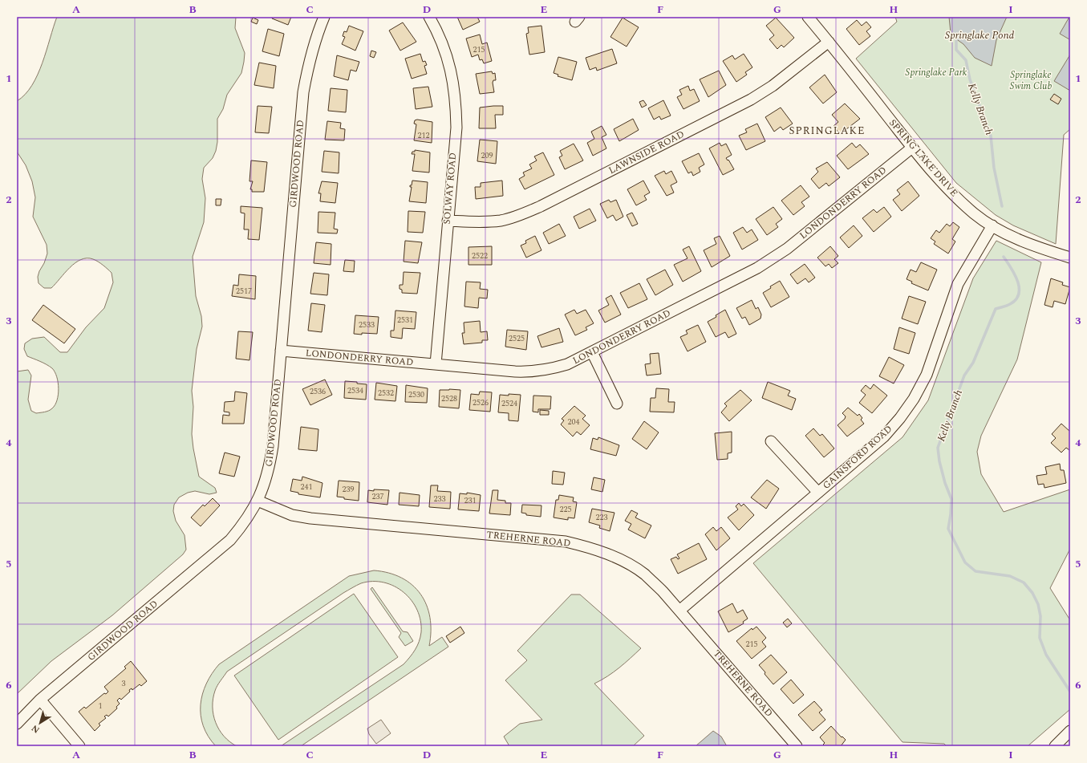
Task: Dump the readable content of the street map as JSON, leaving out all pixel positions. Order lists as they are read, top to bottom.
{
  "streets": {
    "street": [
      "LAWNSIDE ROAD",
      "SPRING LAKE DRIVE",
      "GIRDWOOD ROAD",
      "SOLWAY ROAD",
      "LONDONDERRY ROAD",
      "GAINSFORD ROAD",
      "TREHERNE ROAD"
    ]
  },
  "crossings": [
    ["LAWNSIDE ROAD", "SPRING LAKE DRIVE"],
    ["LAWNSIDE ROAD", "SOLWAY ROAD"],
    ["SPRING LAKE DRIVE", "LONDONDERRY ROAD"],
    ["SPRING LAKE DRIVE", "GAINSFORD ROAD"],
    ["GIRDWOOD ROAD", "LONDONDERRY ROAD"],
    ["GIRDWOOD ROAD", "TREHERNE ROAD"],
    ["SOLWAY ROAD", "LONDONDERRY ROAD"],
    ["GAINSFORD ROAD", "TREHERNE ROAD"]
  ],
  "districts": ["SPRINGLAKE"],
  "water": ["Springlake Pond", "Kelly Branch"],
  "parks": ["Springlake Park", "Springlake Swim Club"],
  "house_numbers": [
    "215",
    "212",
    "209",
    "2522",
    "2517",
    "2531",
    "2533",
    "2525",
    "2534",
    "2536",
    "2532",
    "2530",
    "2528",
    "2526",
    "2524",
    "204",
    "241",
    "239",
    "237",
    "233",
    "231",
    "225",
    "223",
    "215",
    "3",
    "1"
  ],
  "north": "bottom left",
  "grid": {
    "columns": [
      "A",
      "B",
      "C",
      "D",
      "E",
      "F",
      "G",
      "H",
      "I"
    ],
    "rows": [
      "1",
      "2",
      "3",
      "4",
      "5",
      "6"
    ]
  }
}
